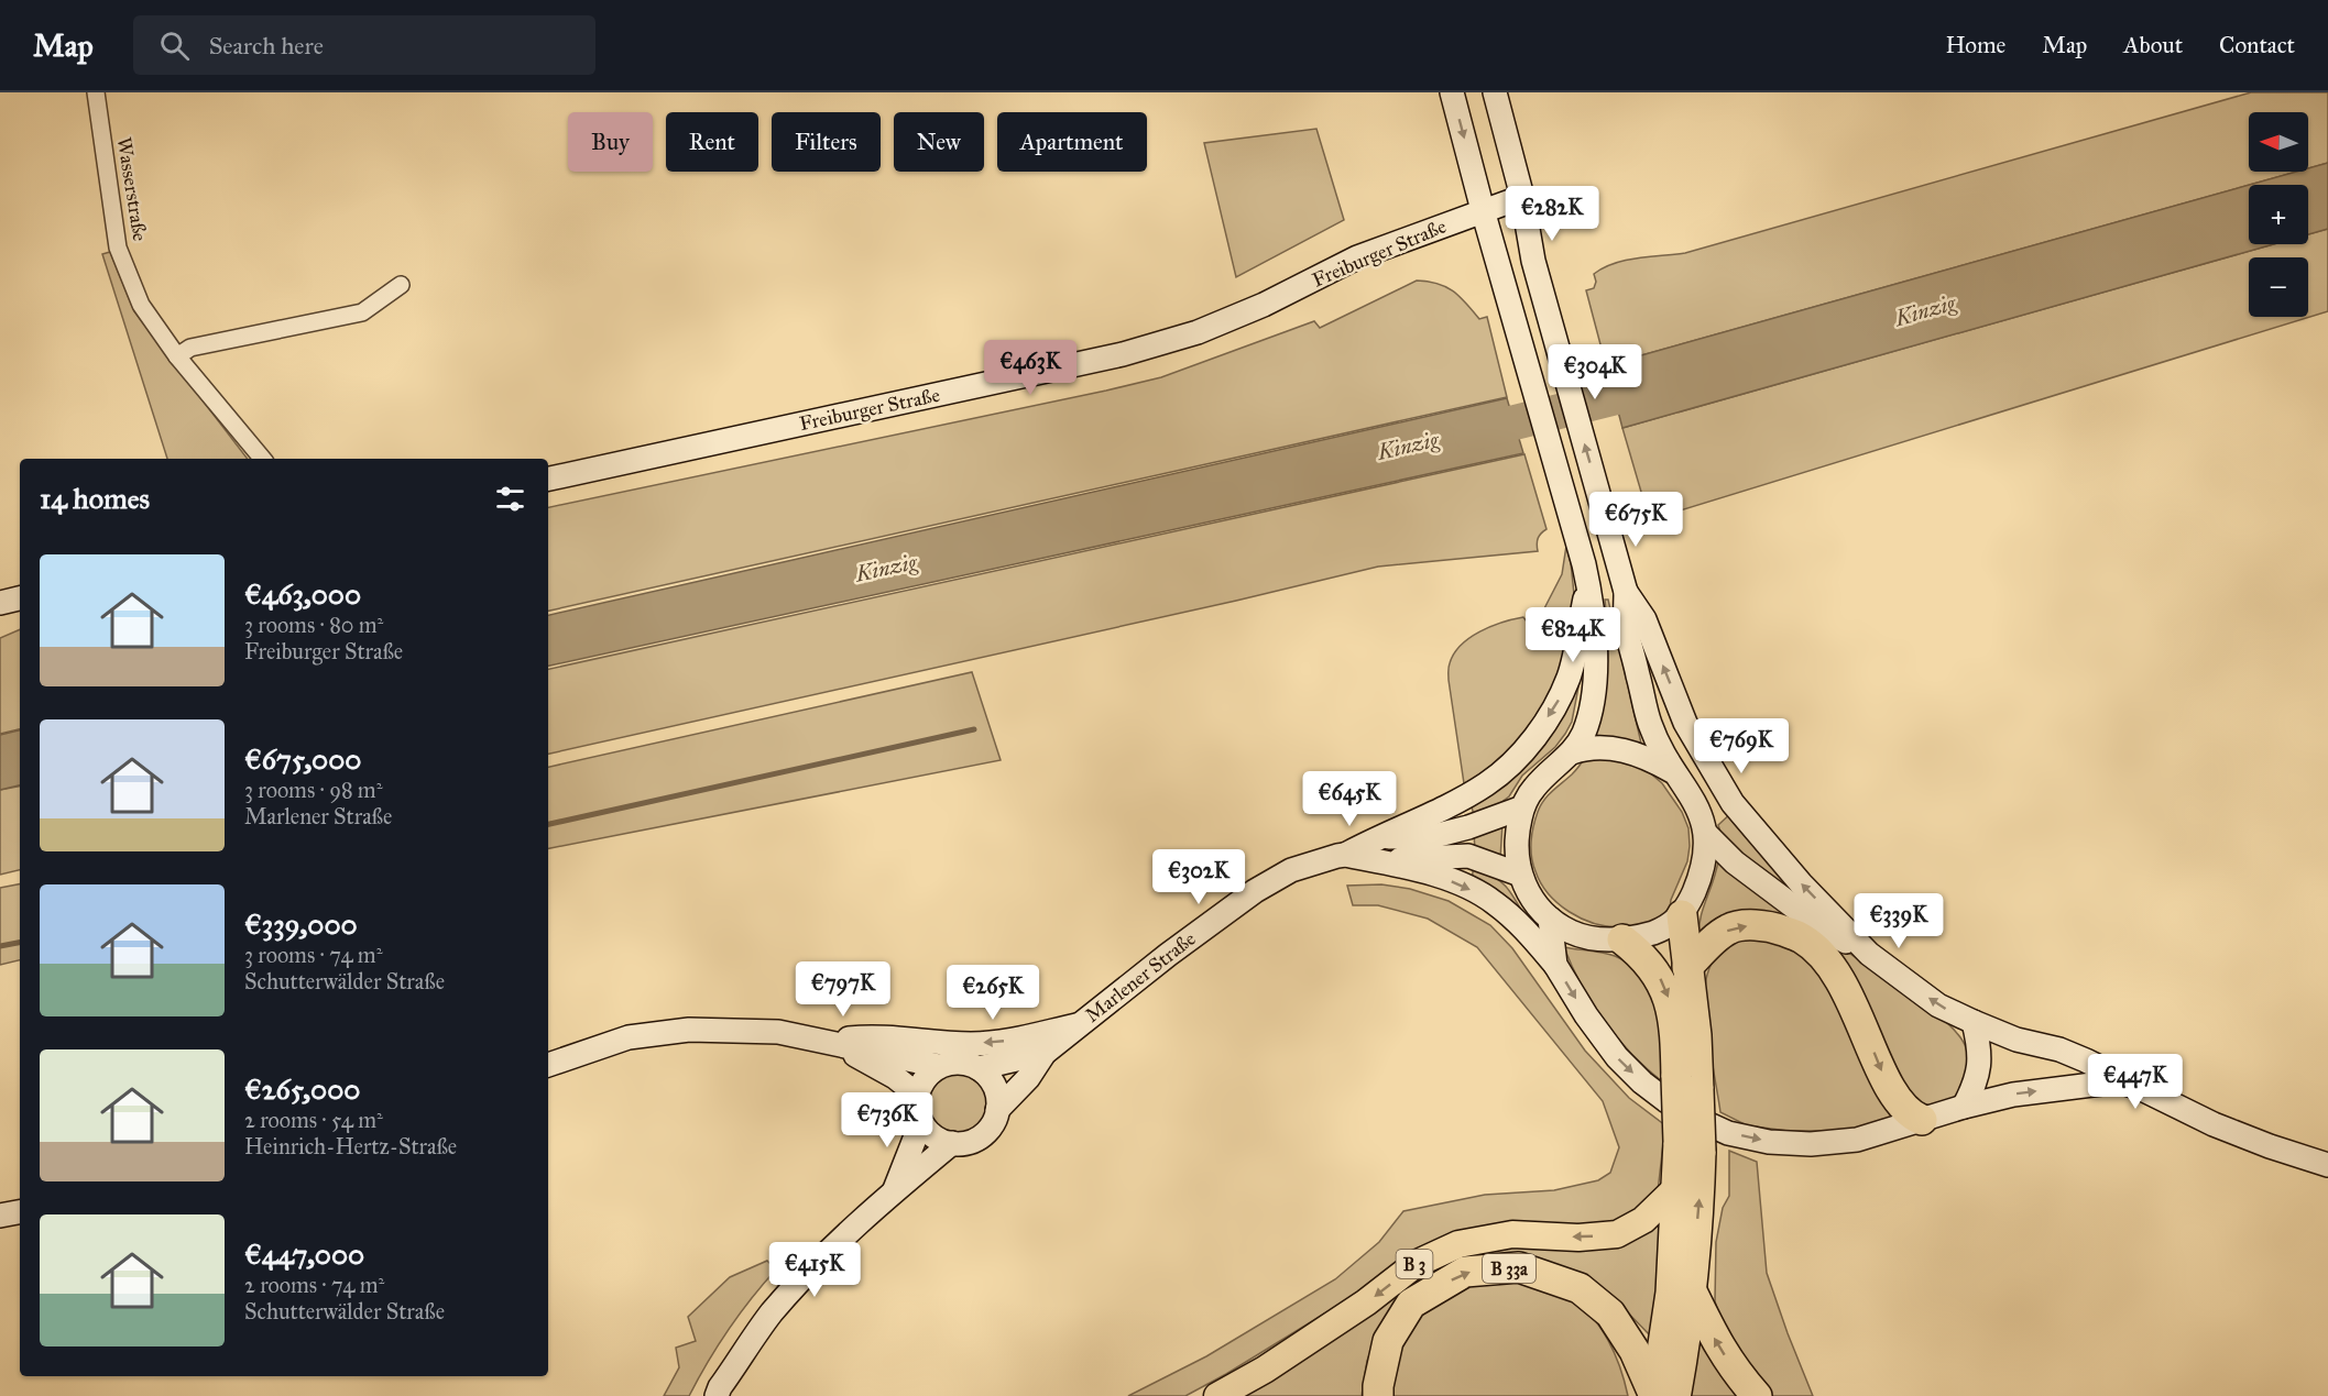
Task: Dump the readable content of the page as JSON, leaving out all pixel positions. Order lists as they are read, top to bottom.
{
  "streets": {
    "highway": ["B 33a"],
    "main road": ["Freiburger Straße", "Marlener Straße", "B 3"],
    "street": ["Wasserstraße"]
  },
  "crossings": [
    ["Freiburger Straße", "Marlener Straße"],
    ["Marlener Straße", "B 33a"],
    ["B 3", "B 33a"]
  ],
  "water": ["Kinzig"],
  "north": "left",
  "page": {
    "header": "Map",
    "search": "Search here",
    "nav": [
      "Home",
      "Map",
      "About",
      "Contact"
    ],
    "map_buttons": ["+", "−"],
    "chip": [
      "Buy",
      "Rent",
      "Filters",
      "New",
      "Apartment"
    ],
    "price": [
      "€282K",
      "€463K",
      "€304K",
      "€675K",
      "€824K",
      "€769K",
      "€645K",
      "€302K",
      "€339K",
      "€797K",
      "€265K",
      "€447K",
      "€736K",
      "€415K"
    ],
    "heading": "14 homes",
    "list": [
      {
        "name": "€463,000",
        "note": "3 rooms · 80 m² · Freiburger Straße"
      },
      {
        "name": "€675,000",
        "note": "3 rooms · 98 m² · Marlener Straße"
      },
      {
        "name": "€339,000",
        "note": "3 rooms · 74 m² · Schutterwälder Straße"
      },
      {
        "name": "€265,000",
        "note": "2 rooms · 54 m² · Heinrich-Hertz-Straße"
      },
      {
        "name": "€447,000",
        "note": "2 rooms · 74 m² · Schutterwälder Straße"
      }
    ]
  }
}
